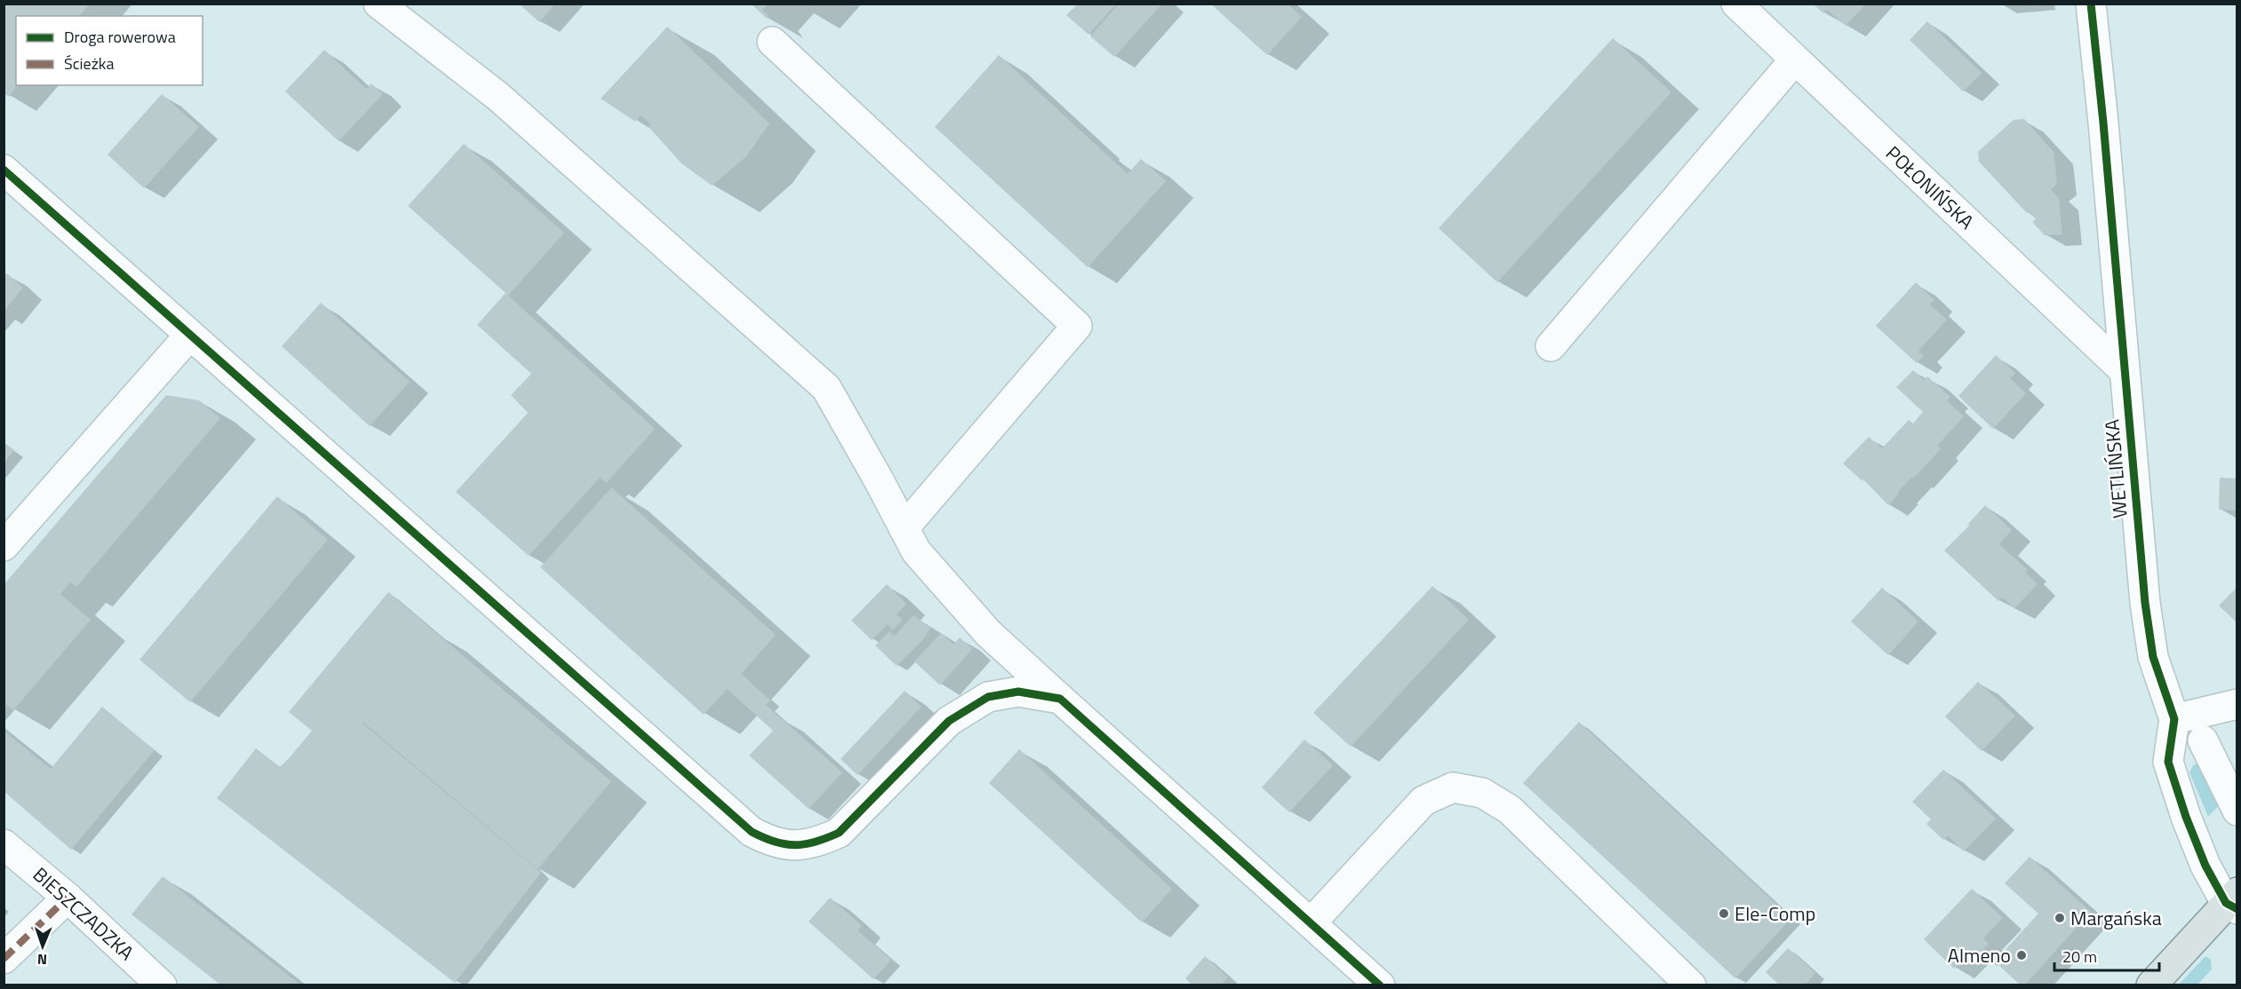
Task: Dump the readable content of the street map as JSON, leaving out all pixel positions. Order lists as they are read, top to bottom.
{
  "streets": {
    "street": ["POŁONIŃSKA", "WETLIŃSKA", "BIESZCZADZKA"]
  },
  "crossings": [
    ["POŁONIŃSKA", "WETLIŃSKA"]
  ],
  "places": ["Ele-Comp", "Margańska", "Almeno"],
  "legend": ["Droga rowerowa", "Ścieżka"],
  "scale_bar": "20 m",
  "north": "bottom"
}
